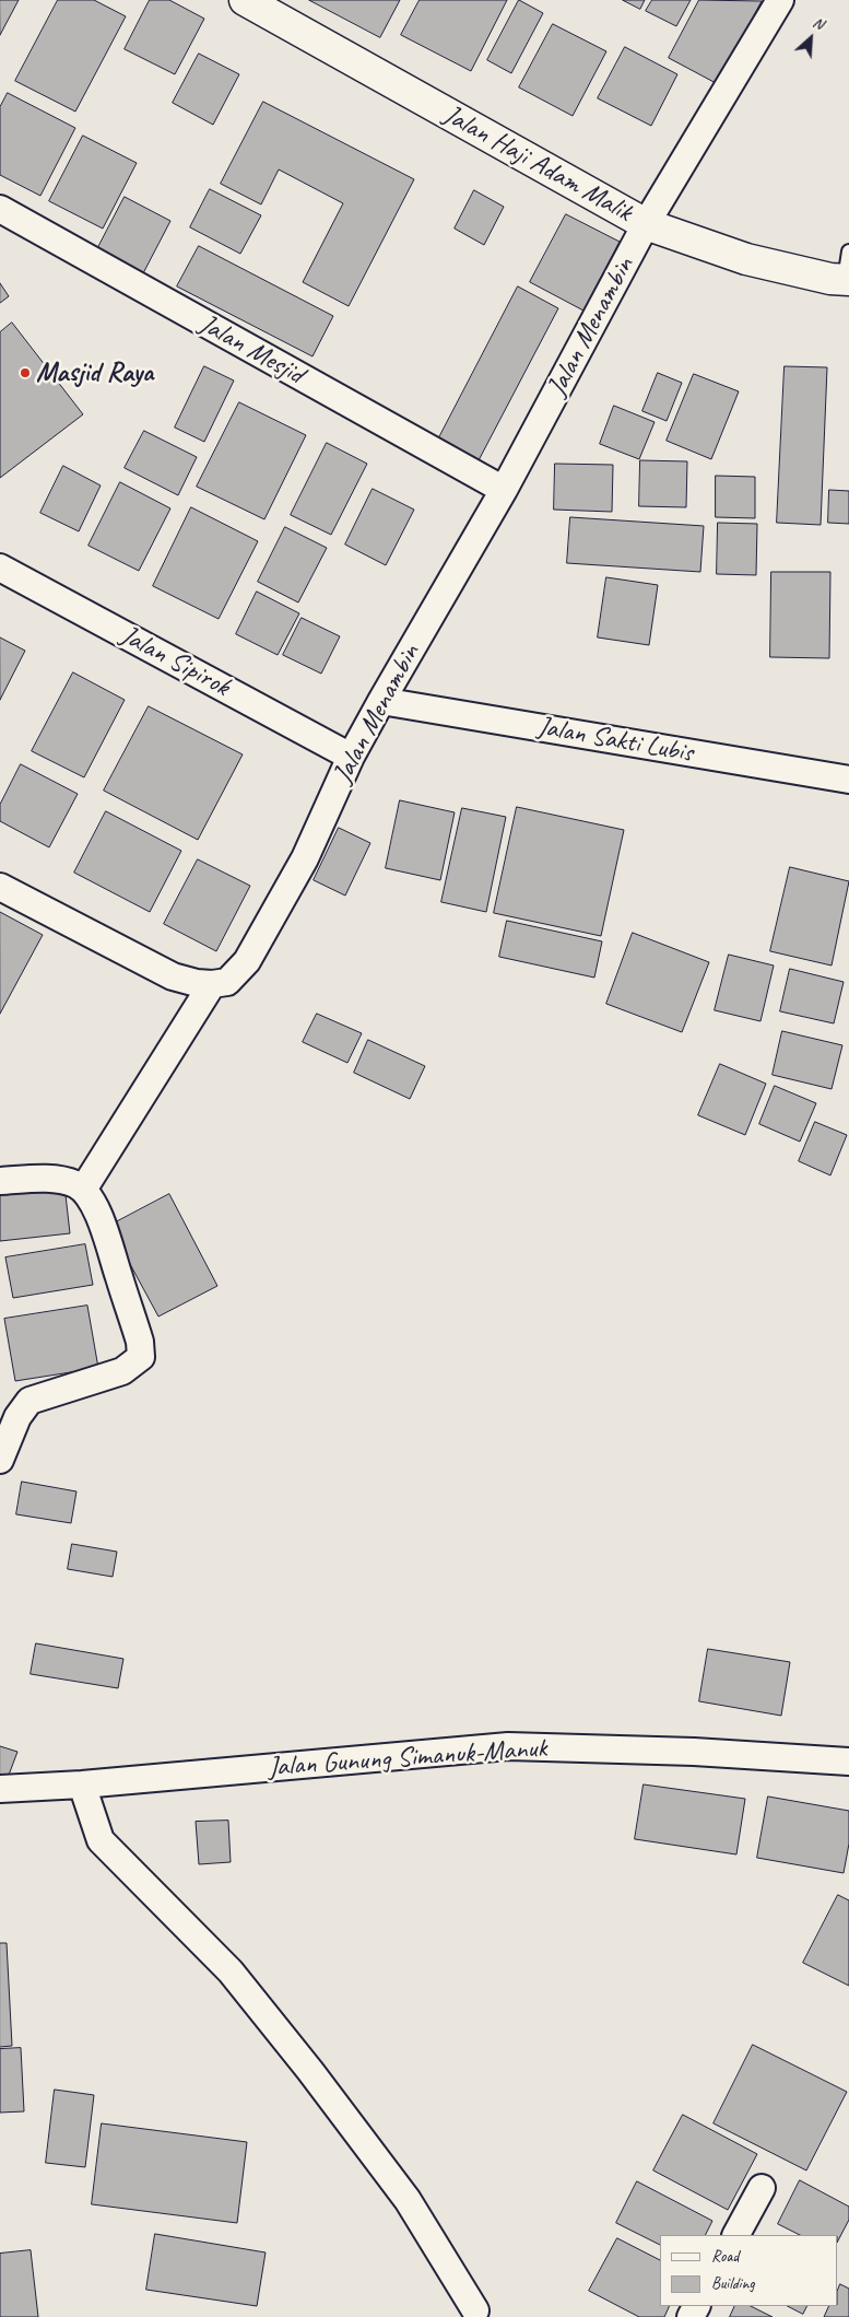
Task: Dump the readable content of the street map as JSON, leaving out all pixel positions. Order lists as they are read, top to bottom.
{
  "streets": {
    "street": [
      "Jalan Haji Adam Malik",
      "Jalan Menambin",
      "Jalan Mesjid",
      "Jalan Sipirok",
      "Jalan Sakti Lubis",
      "Jalan Gunung Simanuk-Manuk"
    ]
  },
  "crossings": [
    ["Jalan Haji Adam Malik", "Jalan Menambin"],
    ["Jalan Menambin", "Jalan Mesjid"],
    ["Jalan Menambin", "Jalan Sipirok"],
    ["Jalan Menambin", "Jalan Sakti Lubis"]
  ],
  "places": ["Masjid Raya"],
  "legend": ["Road", "Building"],
  "north": "top right"
}
